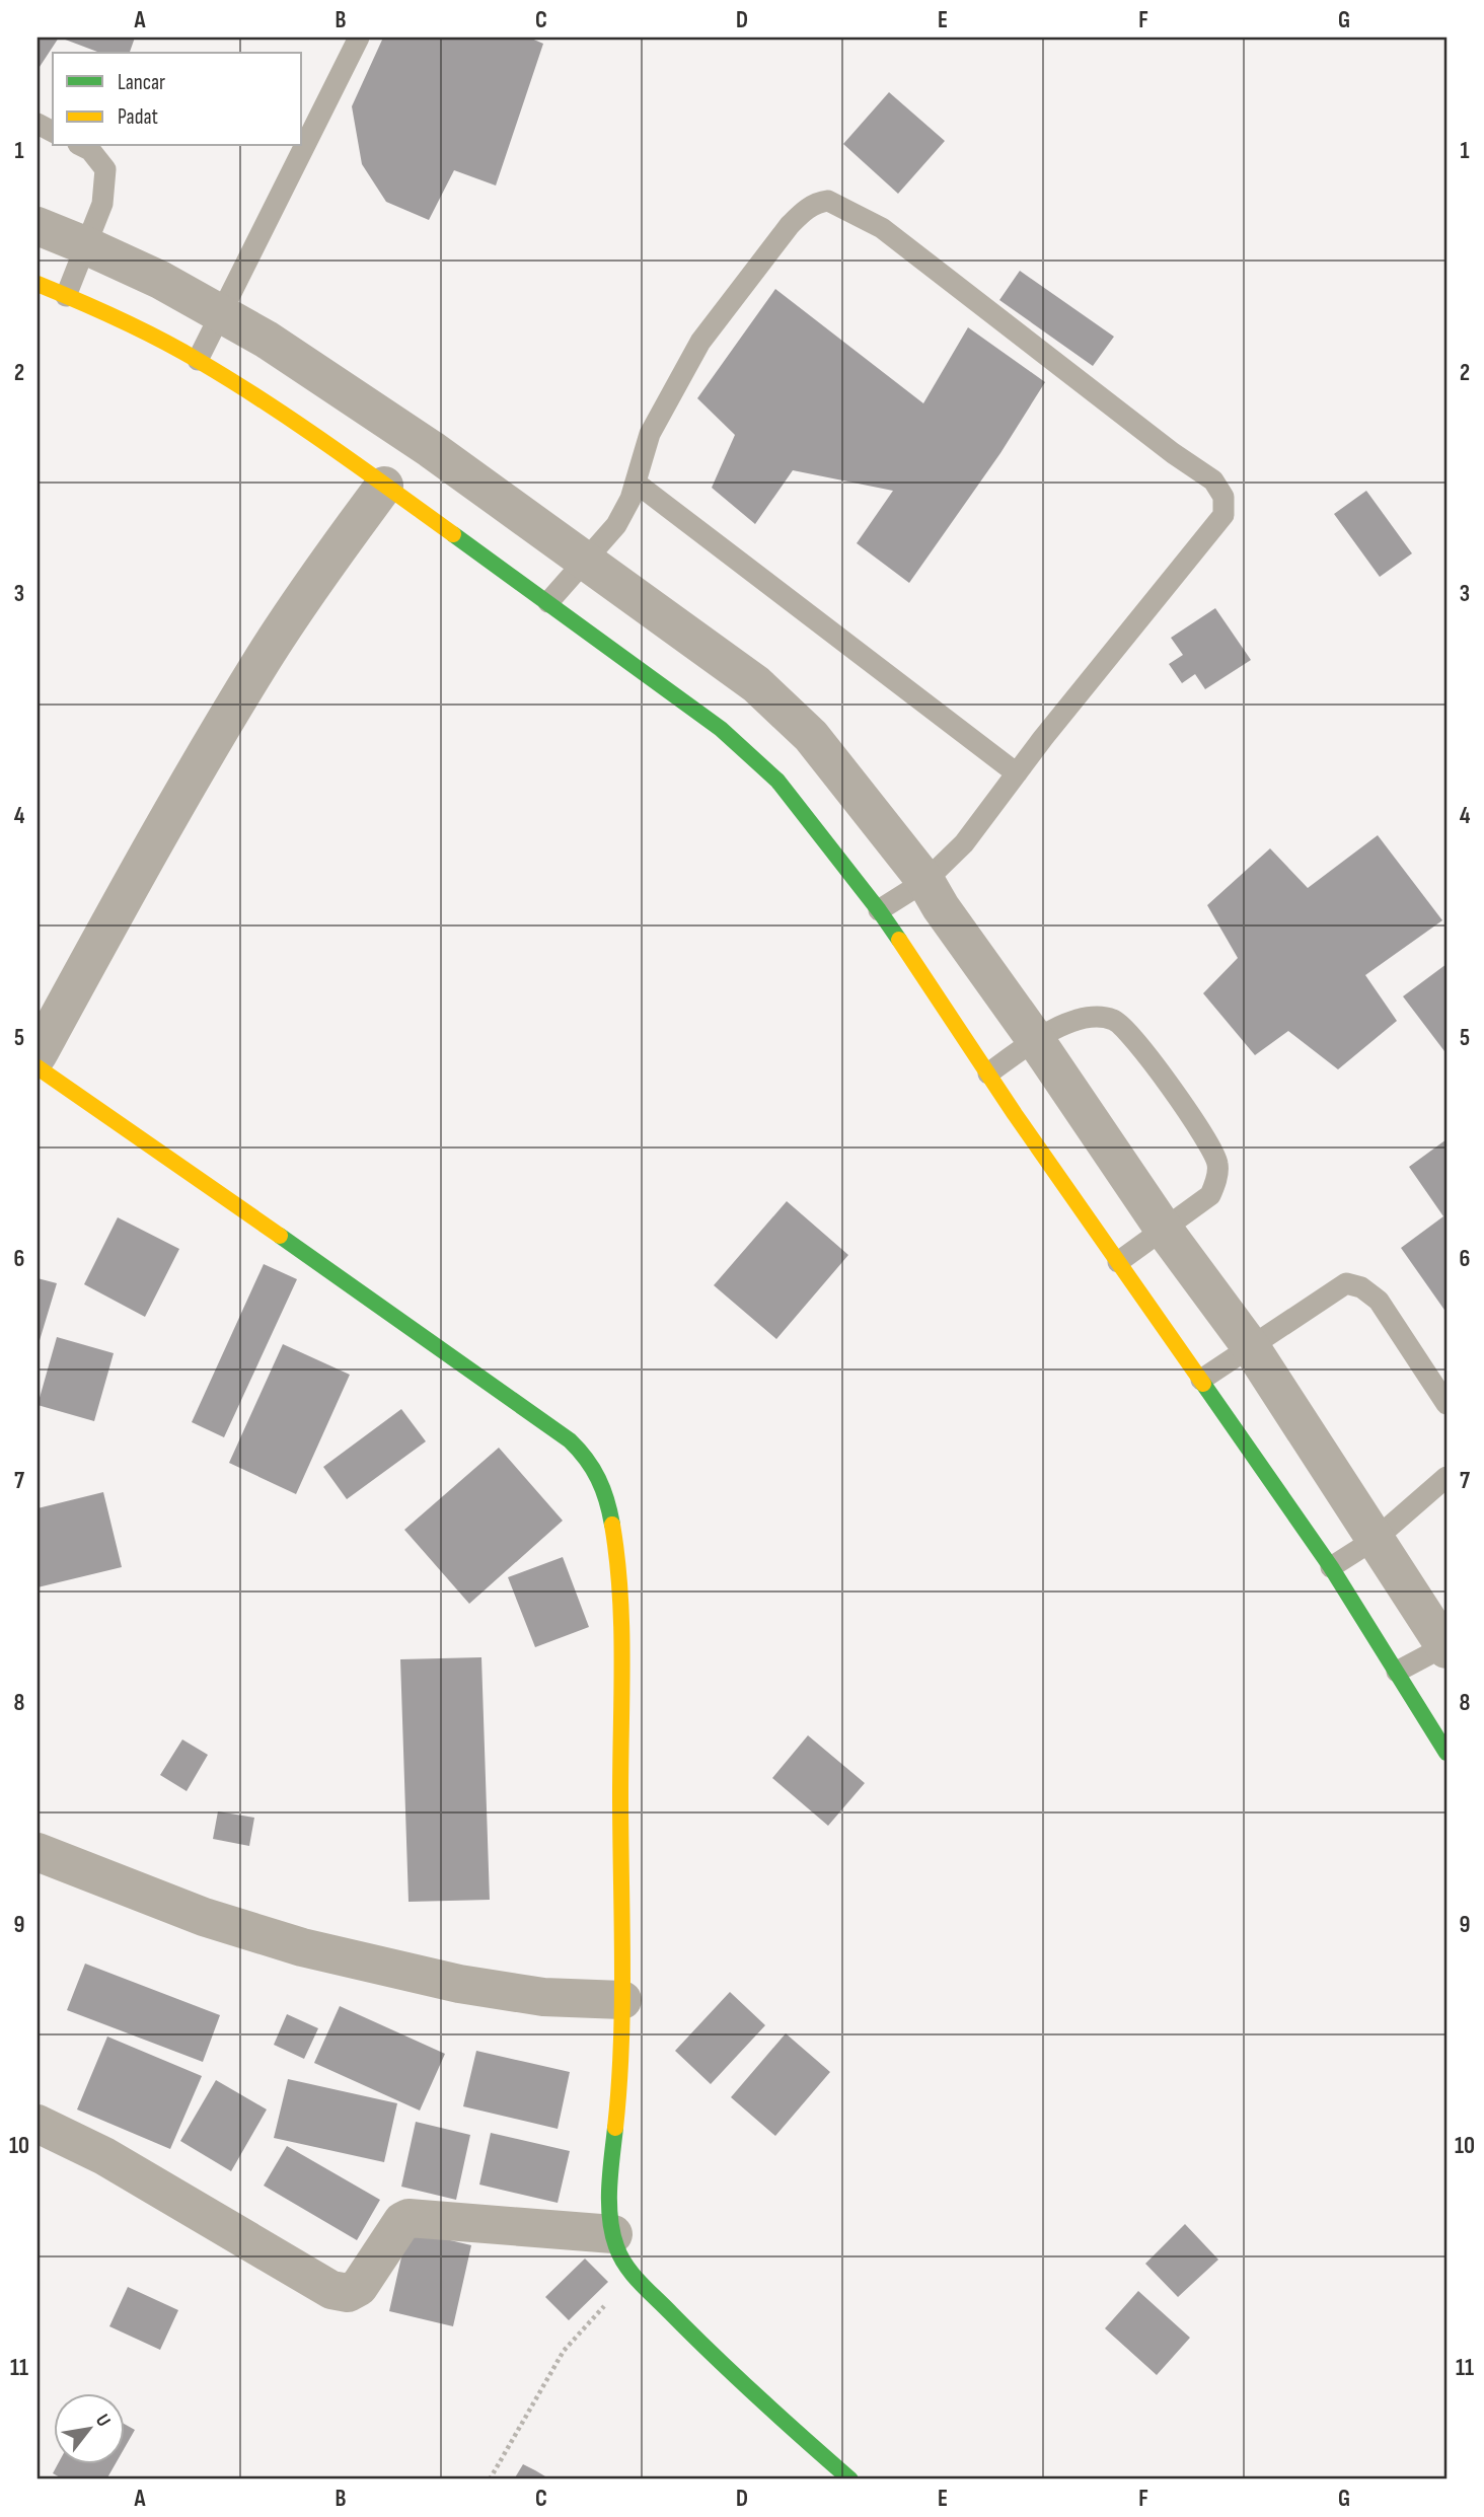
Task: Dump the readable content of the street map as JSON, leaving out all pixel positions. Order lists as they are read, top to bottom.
{
  "legend": ["Lancar", "Padat"],
  "north": "top right",
  "grid": {
    "columns": [
      "A",
      "B",
      "C",
      "D",
      "E",
      "F",
      "G"
    ],
    "rows": [
      "1",
      "2",
      "3",
      "4",
      "5",
      "6",
      "7",
      "8",
      "9",
      "10",
      "11"
    ]
  }
}
